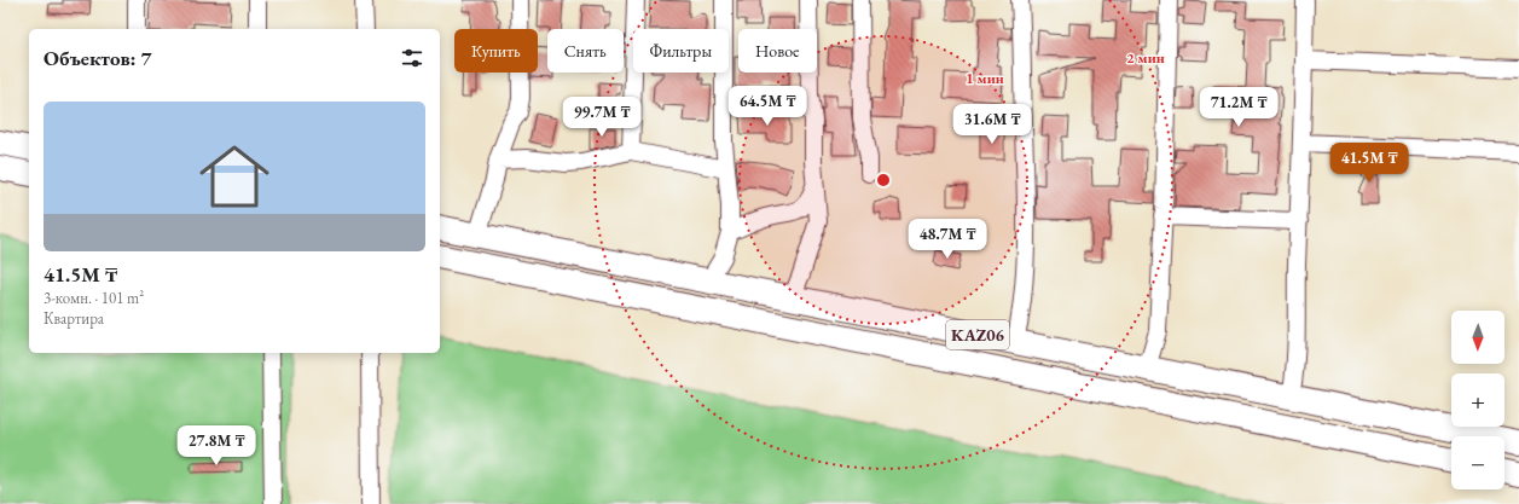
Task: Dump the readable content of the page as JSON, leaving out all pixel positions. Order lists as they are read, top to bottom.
{
  "streets": {
    "highway": ["KАZ06"]
  },
  "north": "bottom",
  "page": {
    "chip": [
      "Купить",
      "Снять",
      "Фильтры",
      "Новое"
    ],
    "heading": "Объектов: 7",
    "price": [
      "64.5M ₸",
      "71.2M ₸",
      "99.7M ₸",
      "31.6M ₸",
      "41.5M ₸",
      "48.7M ₸",
      "27.8M ₸"
    ],
    "list": [
      {
        "name": "41.5M ₸",
        "note": "3-комн. · 101 m² · Квартира"
      }
    ],
    "map_buttons": ["+", "−"]
  },
  "rings": ["2 мин", "1 мин"]
}
